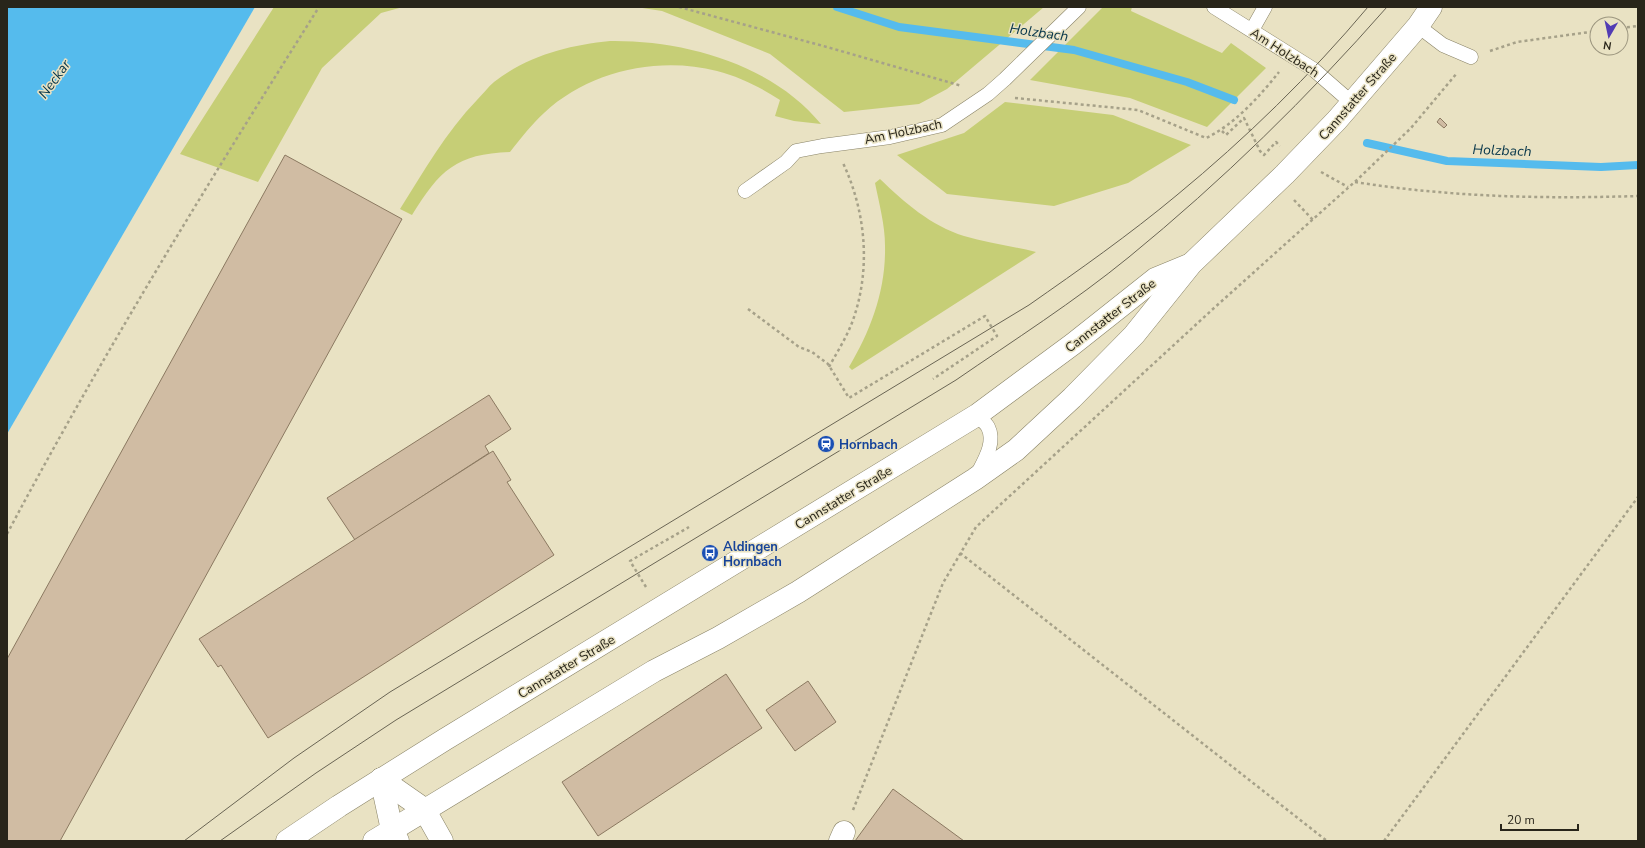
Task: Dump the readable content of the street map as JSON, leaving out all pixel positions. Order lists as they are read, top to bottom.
{
  "streets": {
    "main road": ["Cannstatter Straße"],
    "lane": ["Am Holzbach"]
  },
  "crossings": [
    ["Am Holzbach", "Cannstatter Straße"]
  ],
  "water": ["Holzbach", "Neckar"],
  "places": {
    "station": ["Hornbach"],
    "bus stop": ["Aldingen Hornbach"]
  },
  "scale_bar": "20 m",
  "north": "bottom"
}
